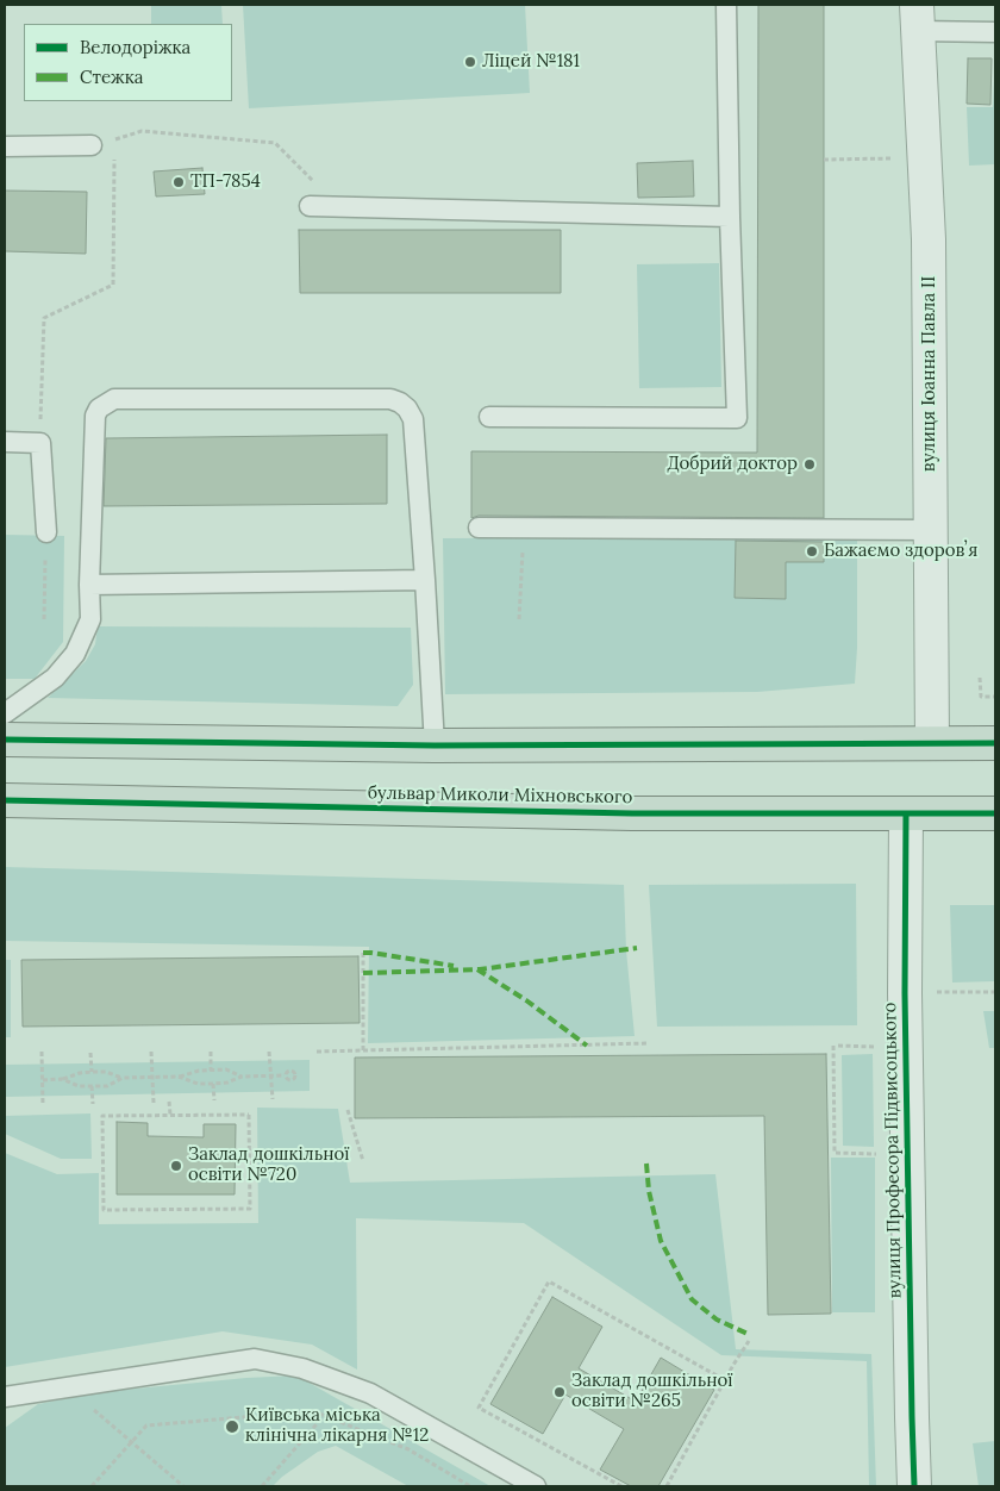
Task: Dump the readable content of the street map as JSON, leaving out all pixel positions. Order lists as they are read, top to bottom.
{
  "streets": {
    "highway": ["бульвар Миколи Міхновського"],
    "street": ["вулиця Іоанна Павла II", "вулиця Професора Підвисоцького"]
  },
  "crossings": [
    ["бульвар Миколи Міхновського", "вулиця Професора Підвисоцького"]
  ],
  "places": [
    "Ліцей №181",
    "ТП-7854",
    "Добрий доктор",
    "Бажаємо здоровʼя",
    "Заклад дошкільної освіти №720",
    "Заклад дошкільної освіти №265",
    "Київська міська клінічна лікарня №12"
  ],
  "legend": ["Велодоріжка", "Стежка"]
}
